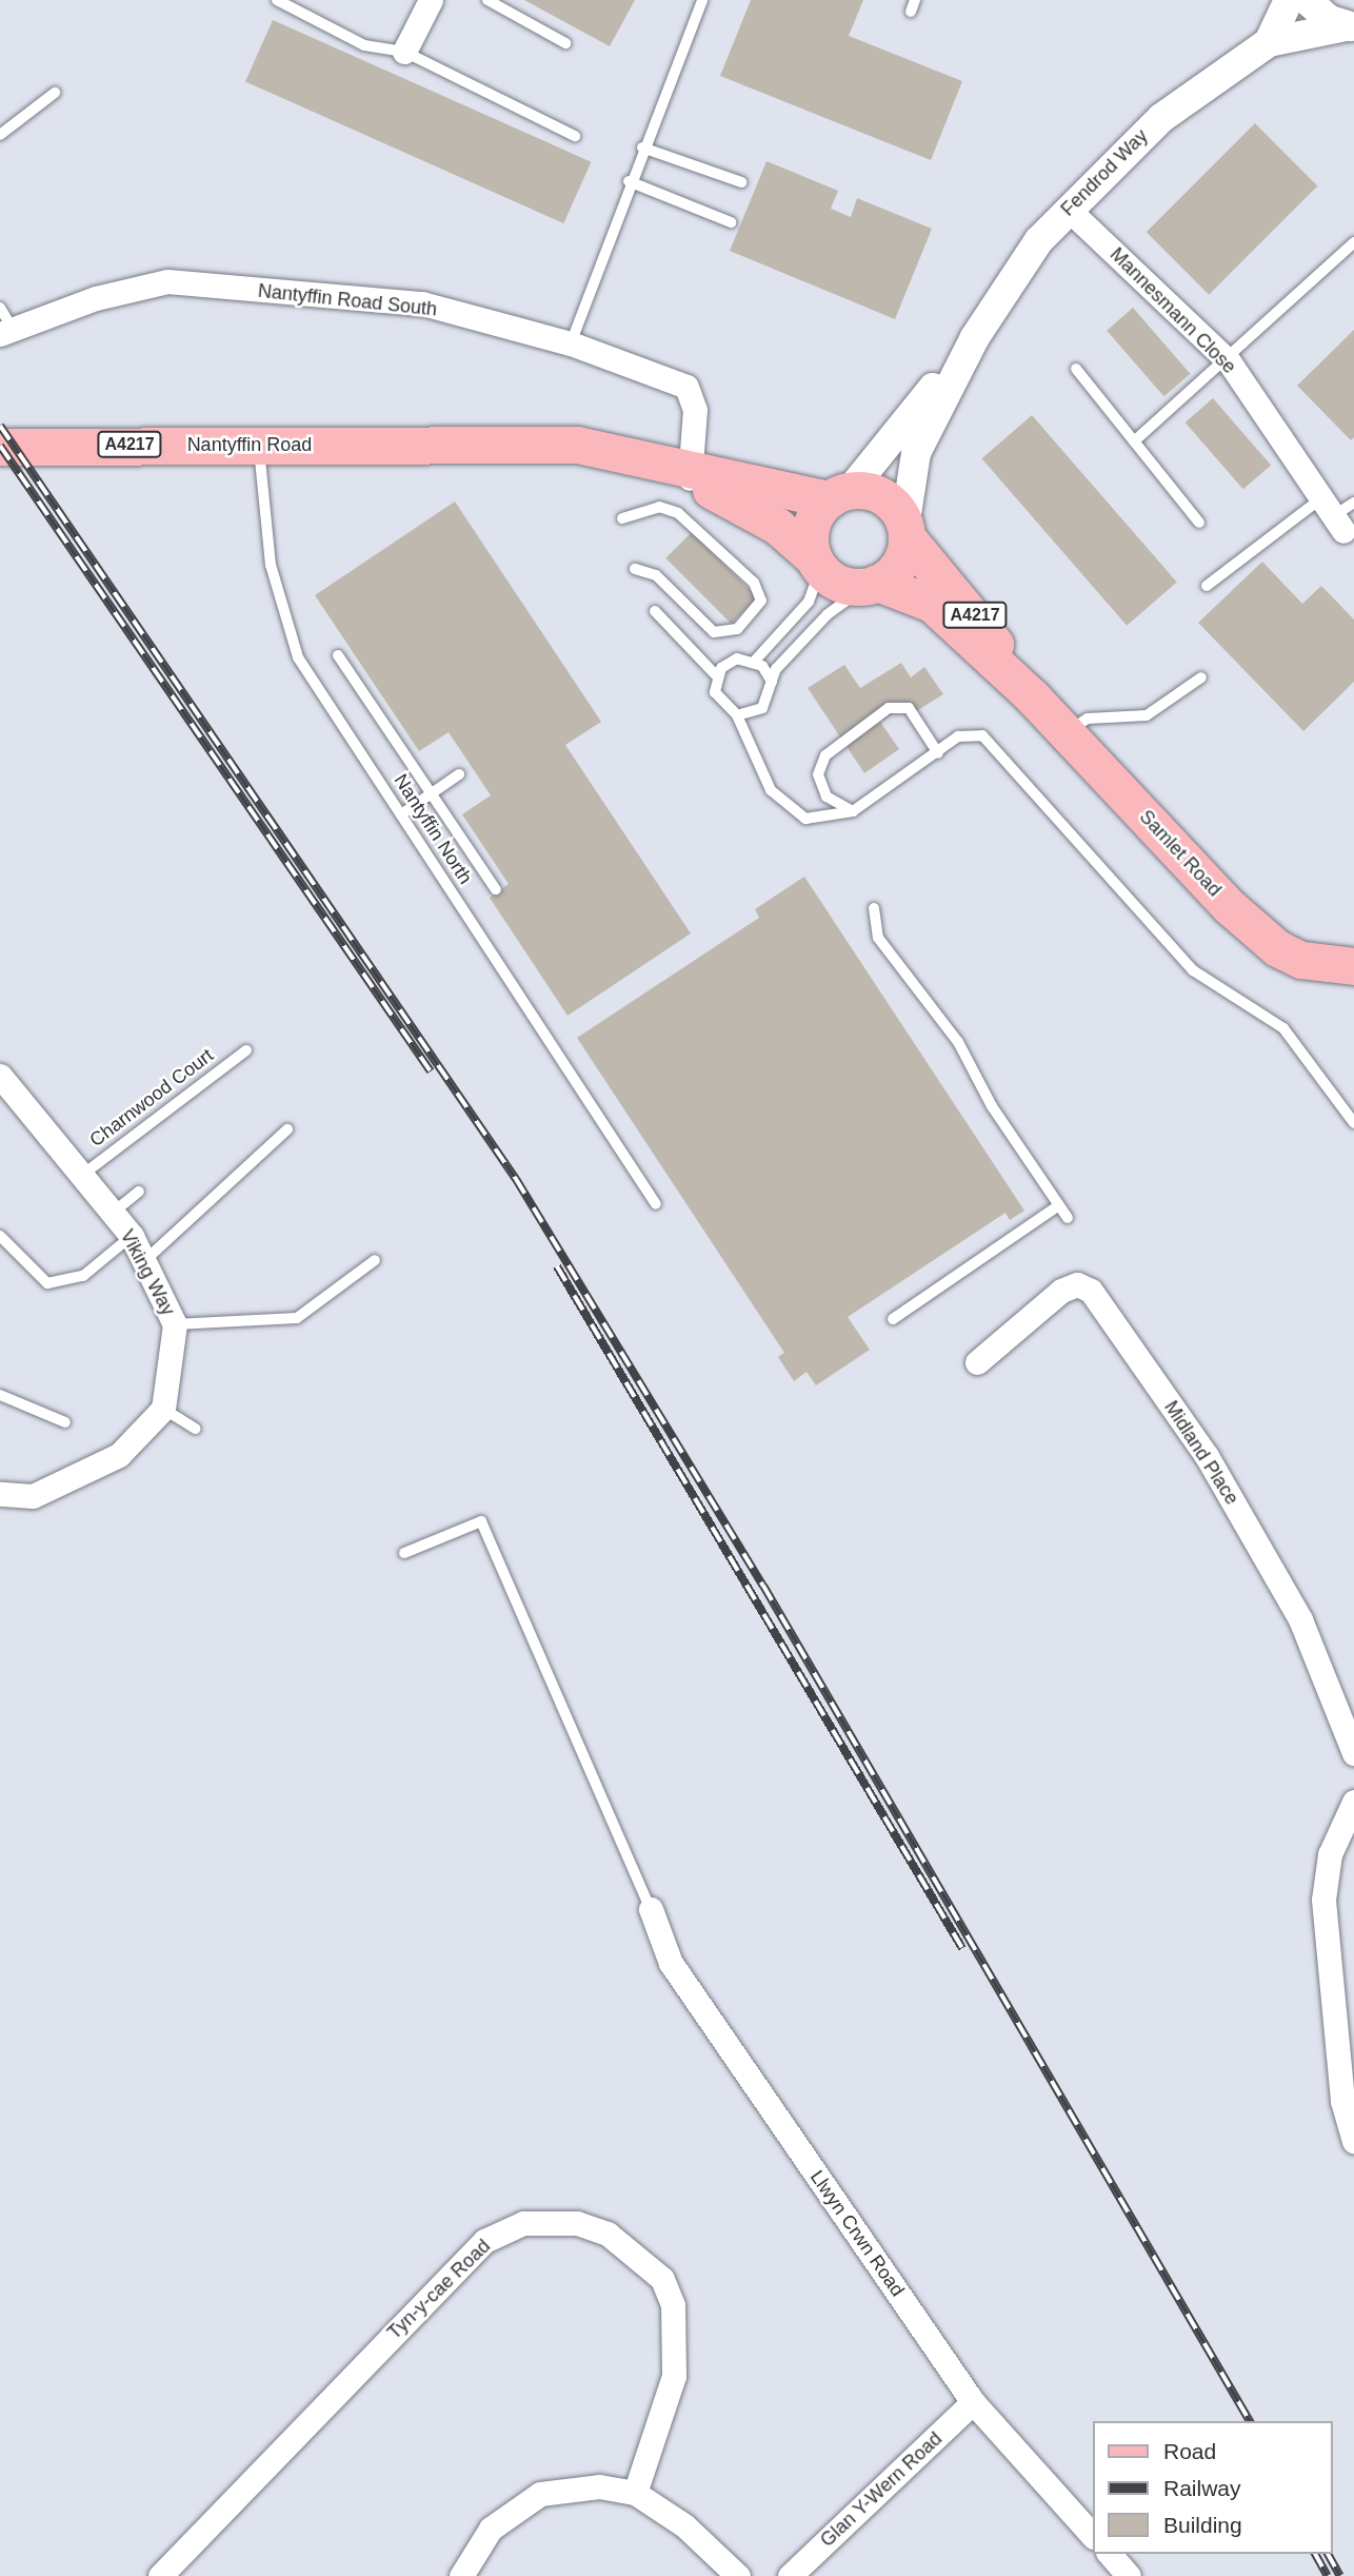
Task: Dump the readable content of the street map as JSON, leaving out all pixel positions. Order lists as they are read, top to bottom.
{
  "streets": {
    "main road": ["A4217", "Nantyffin Road", "Samlet Road"],
    "street": [
      "Fendrod Way",
      "Nantyffin Road South",
      "Mannesmann Close",
      "Viking Way",
      "Midland Place",
      "Llwyn Crwn Road",
      "Tyn-y-cae Road",
      "Glan Y-Wern Road"
    ],
    "lane": ["Nantyffin North", "Charnwood Court"]
  },
  "crossings": [
    ["Fendrod Way", "Mannesmann Close"],
    ["Fendrod Way", "Nantyffin Road"],
    ["Fendrod Way", "Samlet Road"],
    ["Nantyffin Road South", "Nantyffin Road"],
    ["Nantyffin Road", "Nantyffin North"],
    ["Nantyffin Road", "Samlet Road"],
    ["Charnwood Court", "Viking Way"],
    ["Llwyn Crwn Road", "Glan Y-Wern Road"]
  ],
  "legend": ["Road", "Railway", "Building"]
}
